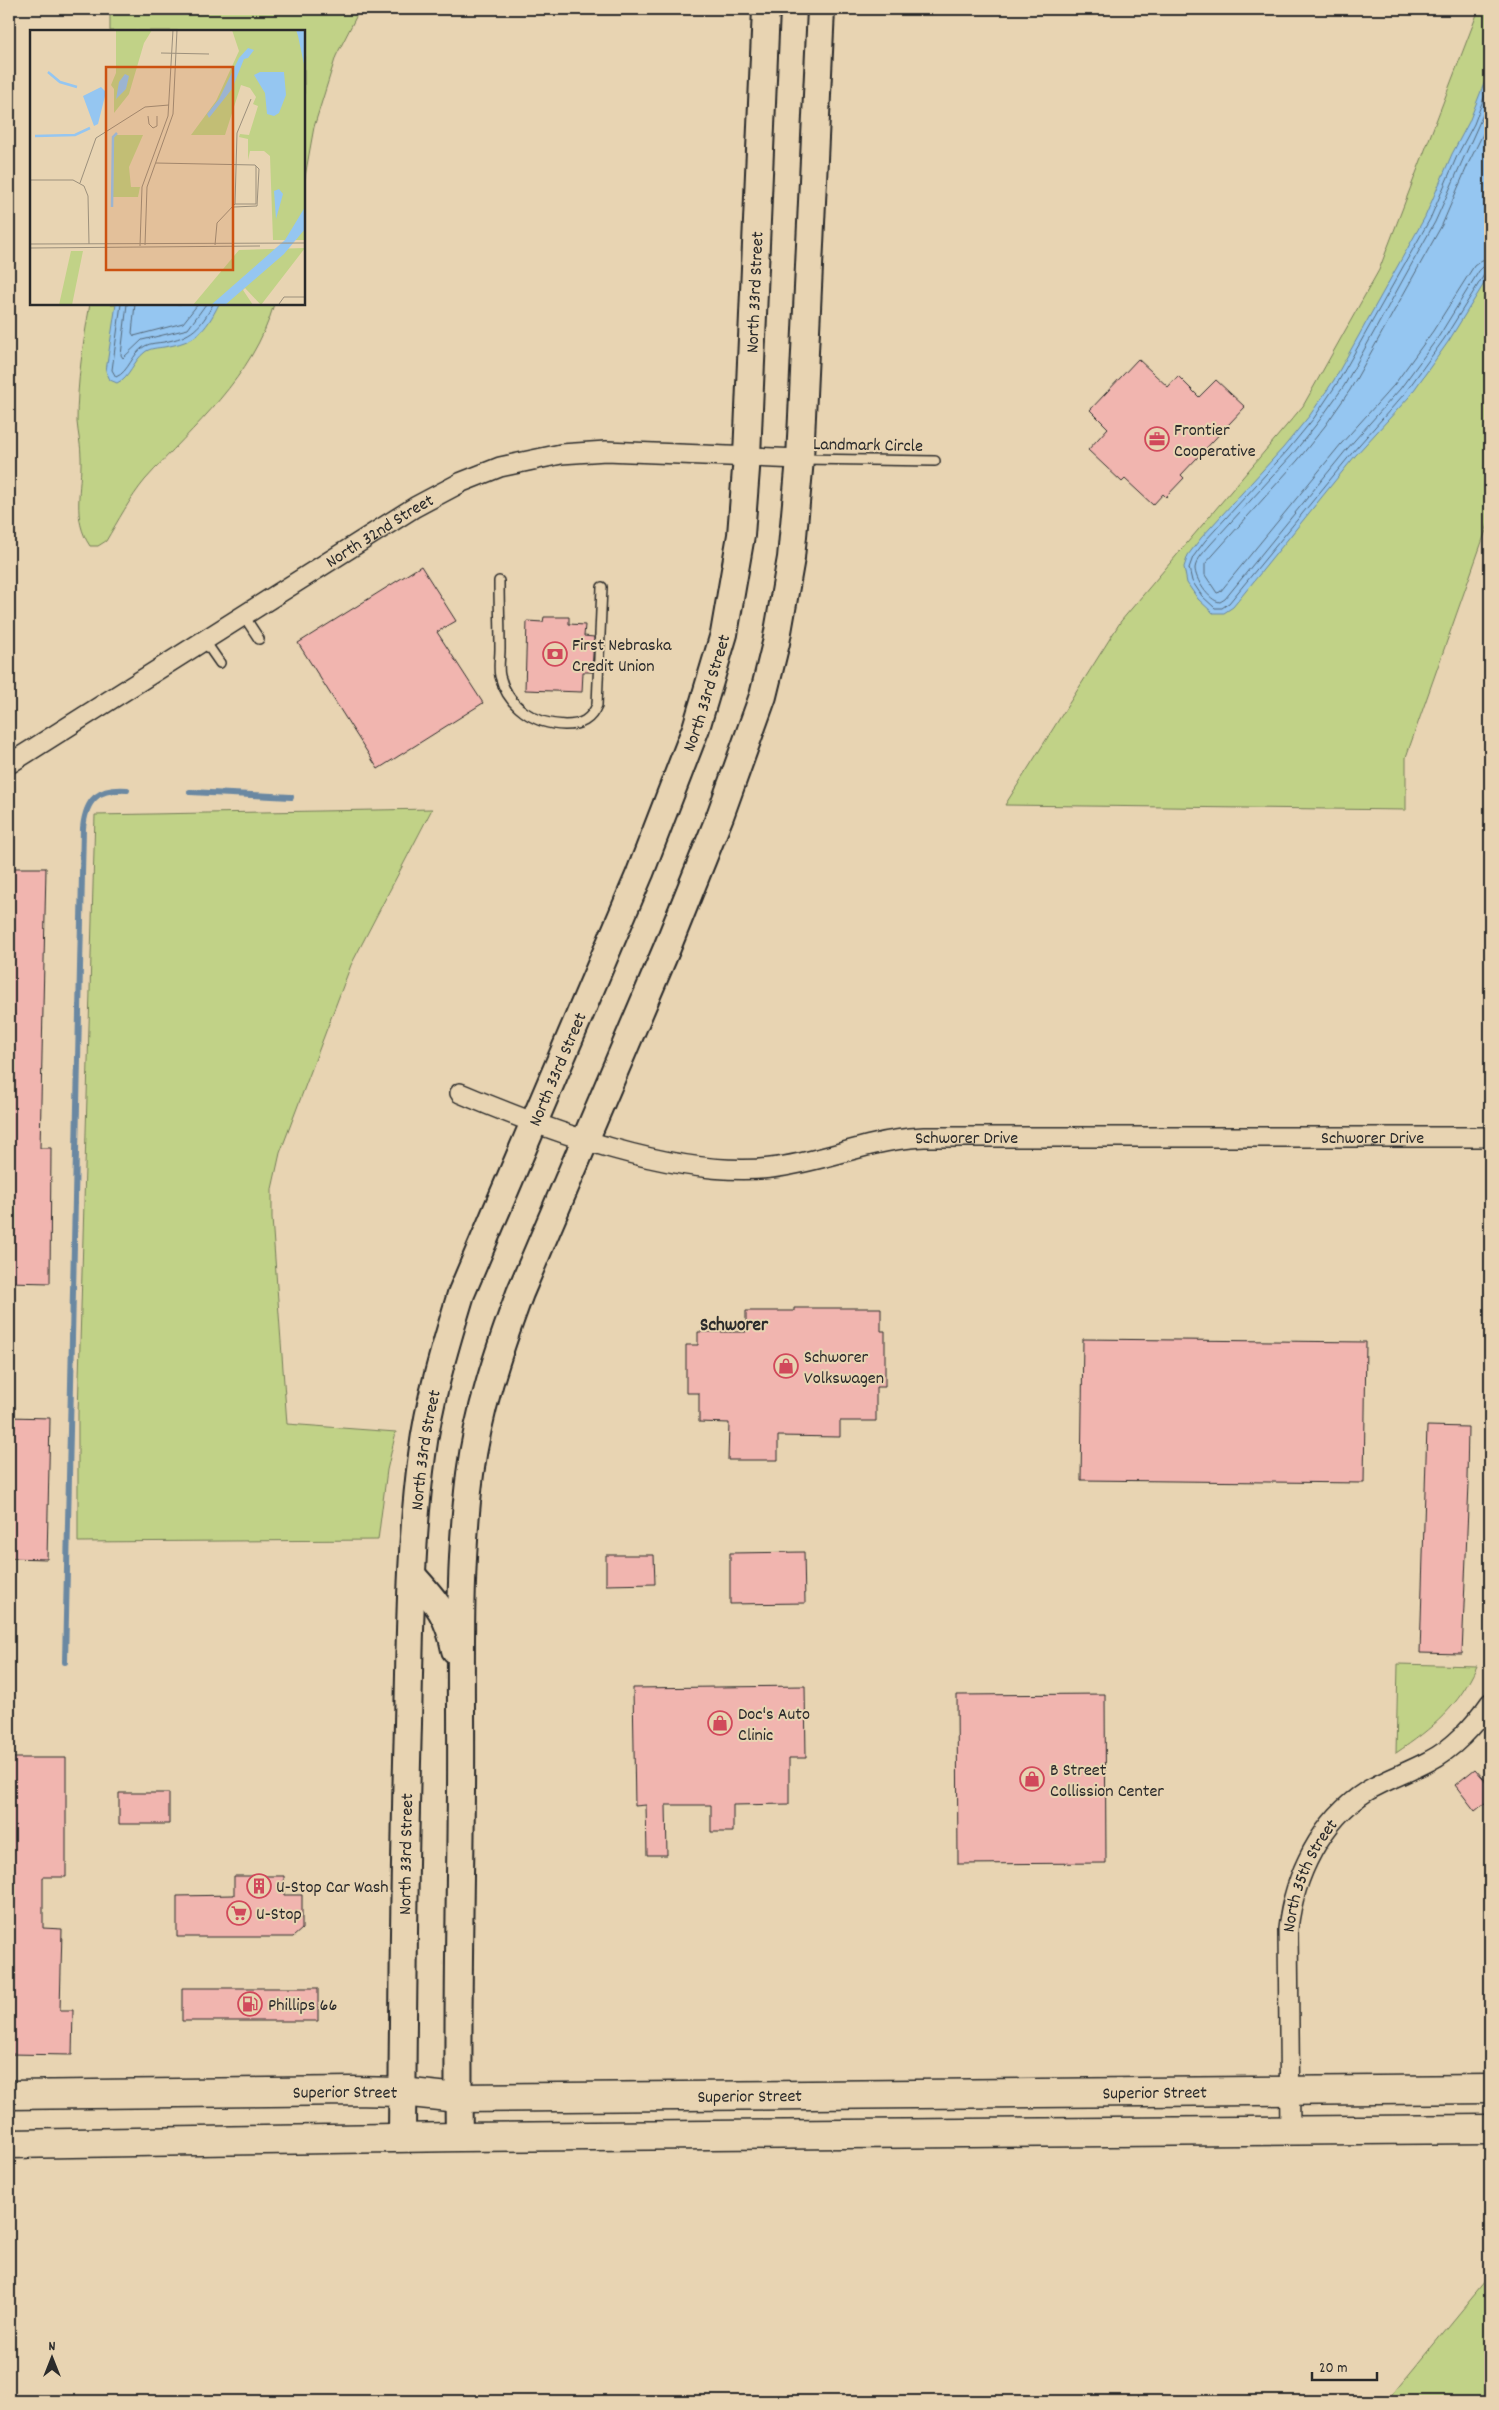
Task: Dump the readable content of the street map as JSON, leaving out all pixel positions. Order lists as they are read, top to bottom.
{
  "streets": {
    "main road": ["North 33rd Street", "Superior Street"],
    "street": ["North 32nd Street", "Schworer Drive", "North 35th Street"],
    "lane": ["Landmark Circle"]
  },
  "crossings": [
    ["North 33rd Street", "North 32nd Street"],
    ["North 33rd Street", "Schworer Drive"],
    ["North 33rd Street", "Superior Street"],
    ["Landmark Circle", "North 32nd Street"],
    ["North 35th Street", "Superior Street"]
  ],
  "districts": ["Schworer"],
  "places": {
    "office": ["Frontier Cooperative"],
    "bank": ["First Nebraska Credit Union"],
    "shop": ["Schworer Volkswagen", "Doc's Auto Clinic", "B Street Collission Center"],
    "building": ["U-Stop Car Wash"],
    "supermarket": ["U-Stop"],
    "fuel station": ["Phillips 66"]
  },
  "scale_bar": "20 m",
  "north": "top"
}
